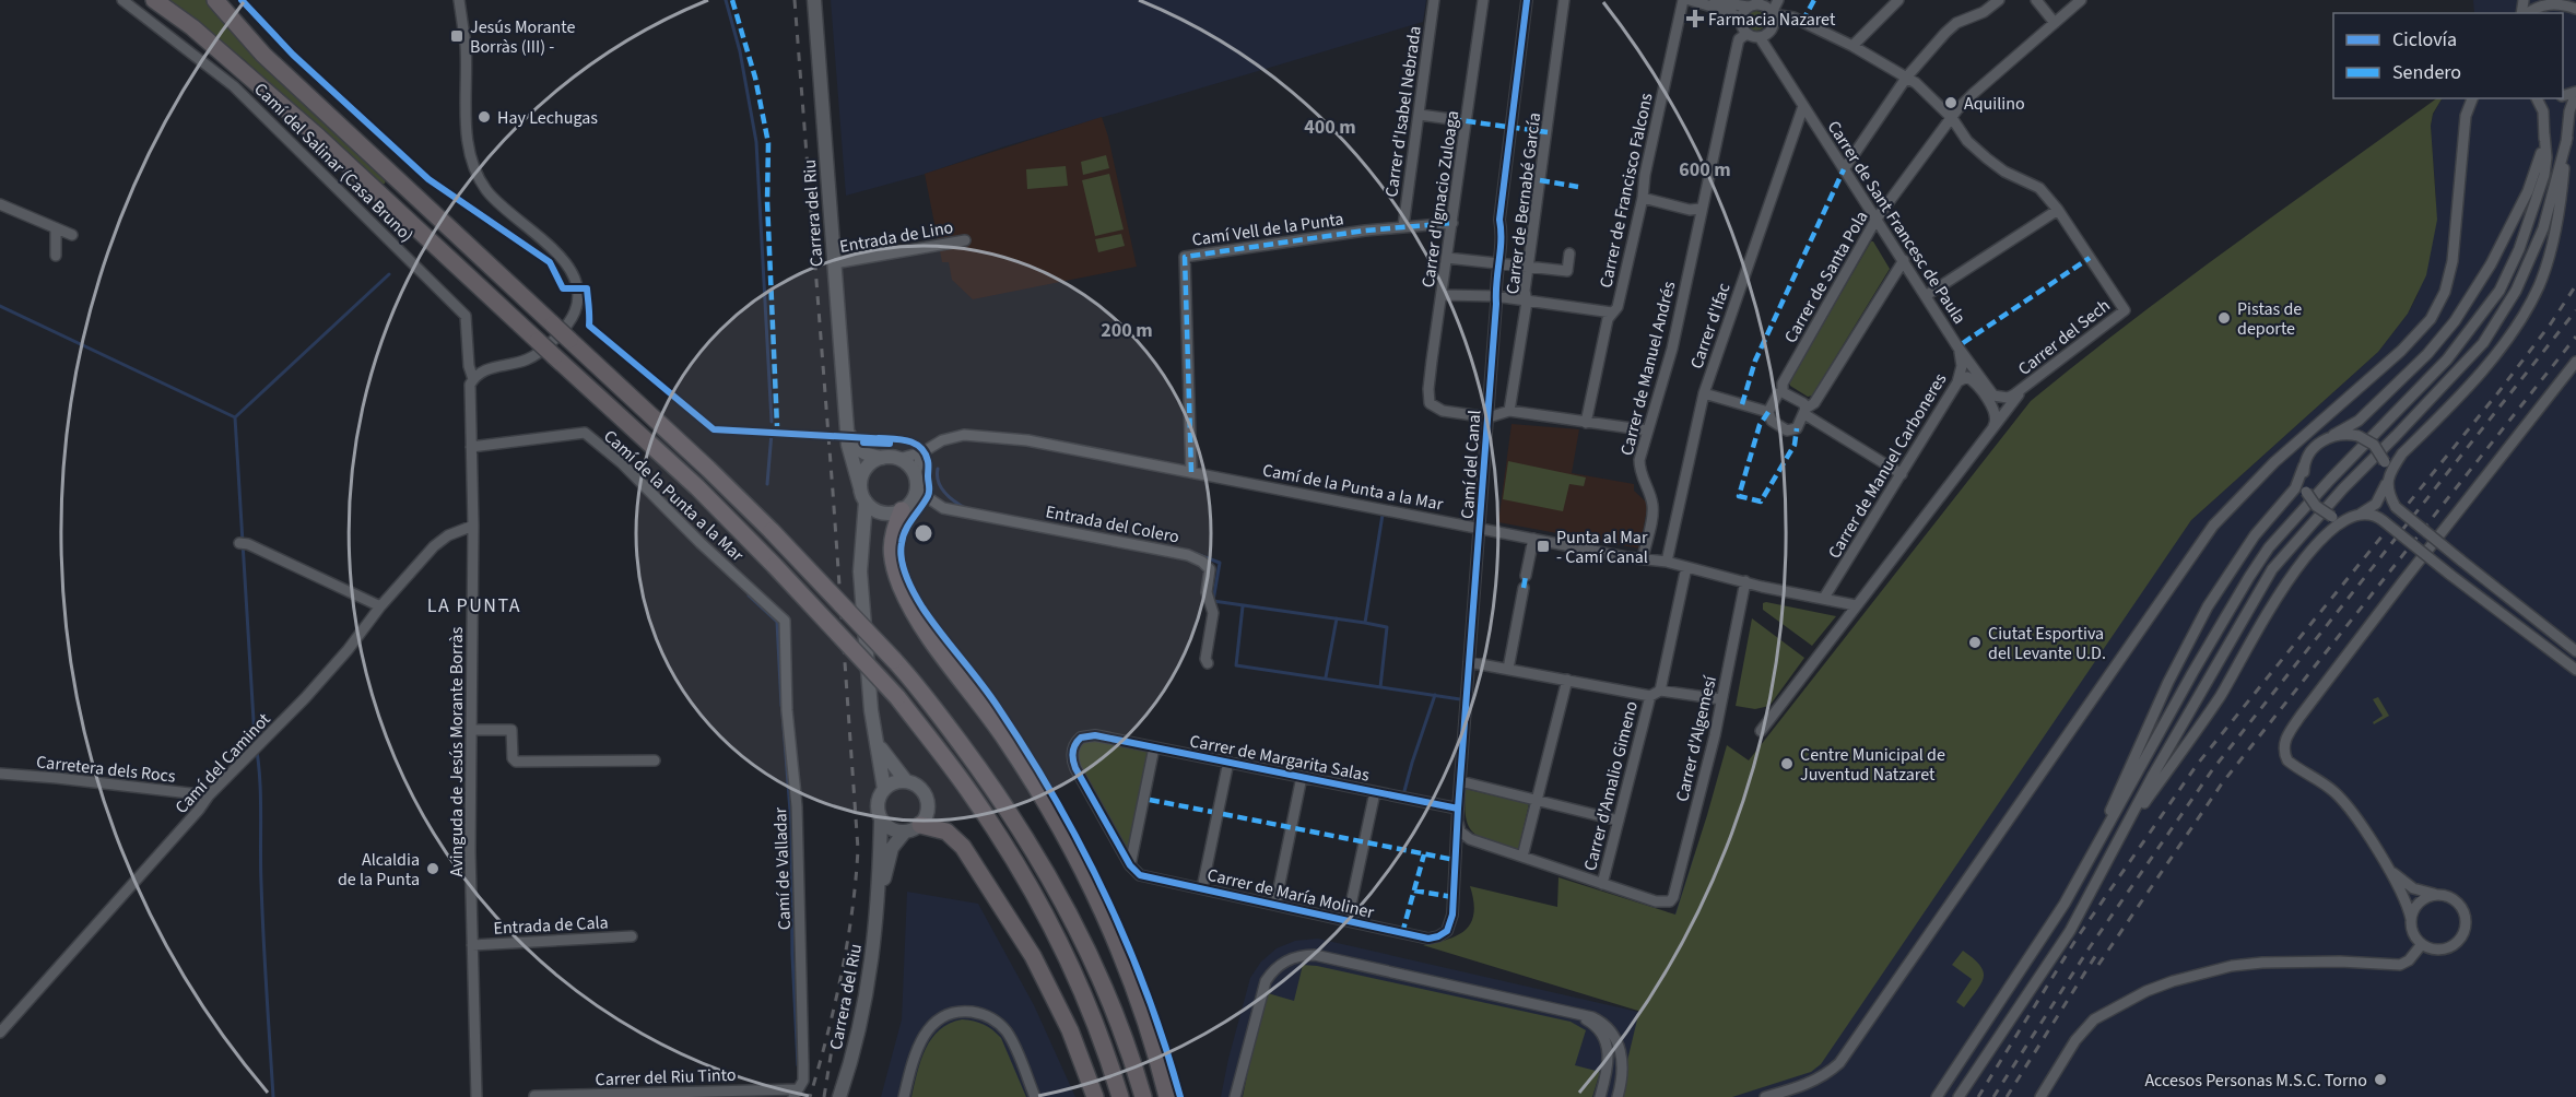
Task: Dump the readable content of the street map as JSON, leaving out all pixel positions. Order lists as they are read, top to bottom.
{
  "streets": {
    "street": [
      "Carrer d'Isabel Nebrada",
      "Camí del Salinar (Casa Bruno)",
      "Carrer de Francisco Falcons",
      "Carrer d'Ignacio Zuloaga",
      "Carrer de Bernabé García",
      "Carrera del Riu",
      "Carrer de Sant Francesc de Paula",
      "Camí Vell de la Punta",
      "Entrada de Lino",
      "Carrer de Santa Pola",
      "Carrer d'Ifac",
      "Carrer del Sech",
      "Carrer de Manuel Andrés",
      "Camí del Canal",
      "Carrer de Manuel Carboneres",
      "Camí de la Punta a la Mar",
      "Entrada del Colero",
      "Carrer d'Algemesí",
      "Avinguda de Jesús Morante Borràs",
      "Carrer de Margarita Salas",
      "Camí del Caminot",
      "Carretera dels Rocs",
      "Carrer d'Amalio Gimeno",
      "Camí de Valladar",
      "Carrer de María Moliner",
      "Entrada de Cala",
      "Carrer del Riu Tinto"
    ]
  },
  "crossings": [
    ["Carrer d'Isabel Nebrada", "Camí Vell de la Punta"],
    ["Camí del Salinar (Casa Bruno)", "Avinguda de Jesús Morante Borràs"],
    ["Carrer d'Ignacio Zuloaga", "Camí Vell de la Punta"],
    ["Carrer d'Ignacio Zuloaga", "Camí del Canal"],
    ["Carrera del Riu", "Entrada de Lino"],
    ["Carrera del Riu", "Camí de la Punta a la Mar"],
    ["Carrera del Riu", "Entrada del Colero"],
    ["Carrer de Sant Francesc de Paula", "Carrer de Santa Pola"],
    ["Carrer de Sant Francesc de Paula", "Carrer d'Ifac"],
    ["Carrer de Sant Francesc de Paula", "Carrer del Sech"],
    ["Carrer de Sant Francesc de Paula", "Carrer de Manuel Andrés"],
    ["Carrer de Sant Francesc de Paula", "Carrer de Manuel Carboneres"],
    ["Camí Vell de la Punta", "Camí de la Punta a la Mar"],
    ["Carrer d'Ifac", "Camí de la Punta a la Mar"],
    ["Carrer de Manuel Andrés", "Camí de la Punta a la Mar"],
    ["Camí del Canal", "Camí de la Punta a la Mar"],
    ["Camí del Canal", "Carrer de Margarita Salas"],
    ["Camí del Canal", "Carrer de María Moliner"],
    ["Carrer de Manuel Carboneres", "Camí de la Punta a la Mar"],
    ["Camí de la Punta a la Mar", "Entrada del Colero"],
    ["Camí de la Punta a la Mar", "Carrer d'Algemesí"],
    ["Camí de la Punta a la Mar", "Avinguda de Jesús Morante Borràs"],
    ["Camí de la Punta a la Mar", "Camí de Valladar"],
    ["Carrer d'Algemesí", "Carrer d'Amalio Gimeno"],
    ["Avinguda de Jesús Morante Borràs", "Camí del Caminot"],
    ["Avinguda de Jesús Morante Borràs", "Entrada de Cala"],
    ["Carrer de Margarita Salas", "Carrer de María Moliner"],
    ["Camí del Caminot", "Carretera dels Rocs"],
    ["Camí de Valladar", "Carrer del Riu Tinto"]
  ],
  "districts": ["LA PUNTA"],
  "places": {
    "health": ["Farmacia Nazaret"],
    "transit": ["Jesús Morante Borràs (III) -", "Punta al Mar - Camí Canal"],
    "other": [
      "Aquilino",
      "Hay Lechugas",
      "Pistas de deporte",
      "Ciutat Esportiva del Levante U.D.",
      "Centre Municipal de Juventud Natzaret",
      "Alcaldia de la Punta",
      "Accesos Personas M.S.C. Torno"
    ]
  },
  "legend": ["Ciclovía", "Sendero"],
  "rings": ["400 m", "600 m", "200 m"]
}
